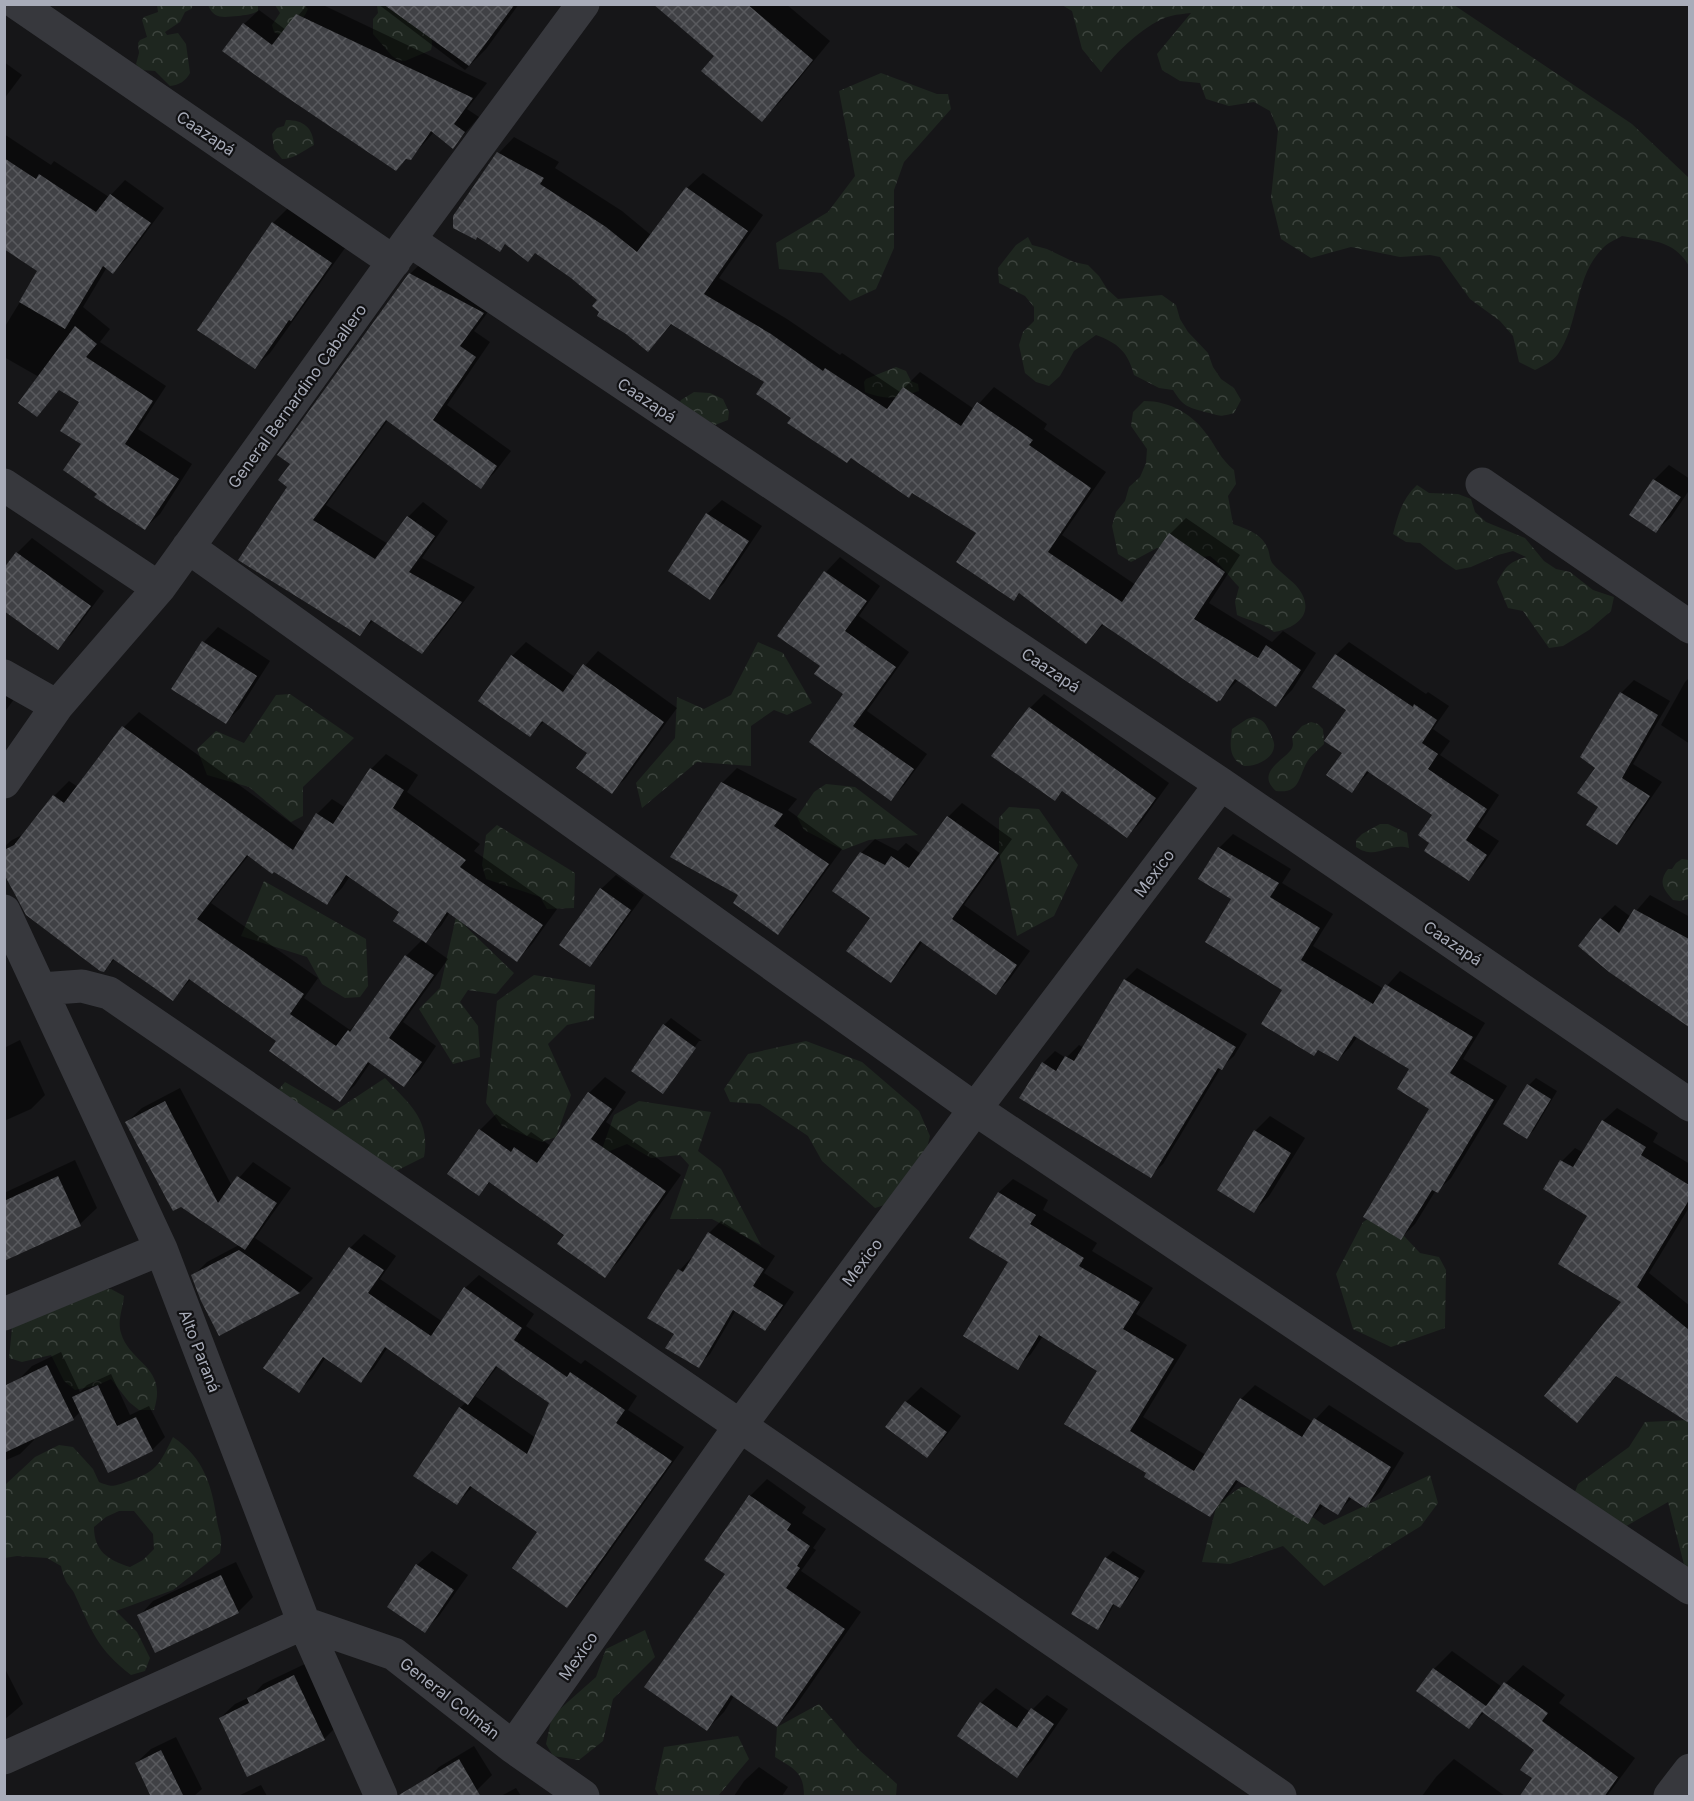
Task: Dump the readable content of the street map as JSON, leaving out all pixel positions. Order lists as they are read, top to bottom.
{
  "streets": {
    "street": [
      "Caazapá",
      "General Bernardino Caballero",
      "Mexico",
      "Alto Paraná",
      "General Colmán"
    ]
  },
  "crossings": [
    ["Caazapá", "General Bernardino Caballero"],
    ["Caazapá", "Mexico"],
    ["Mexico", "General Colmán"],
    ["Alto Paraná", "General Colmán"]
  ]
}
